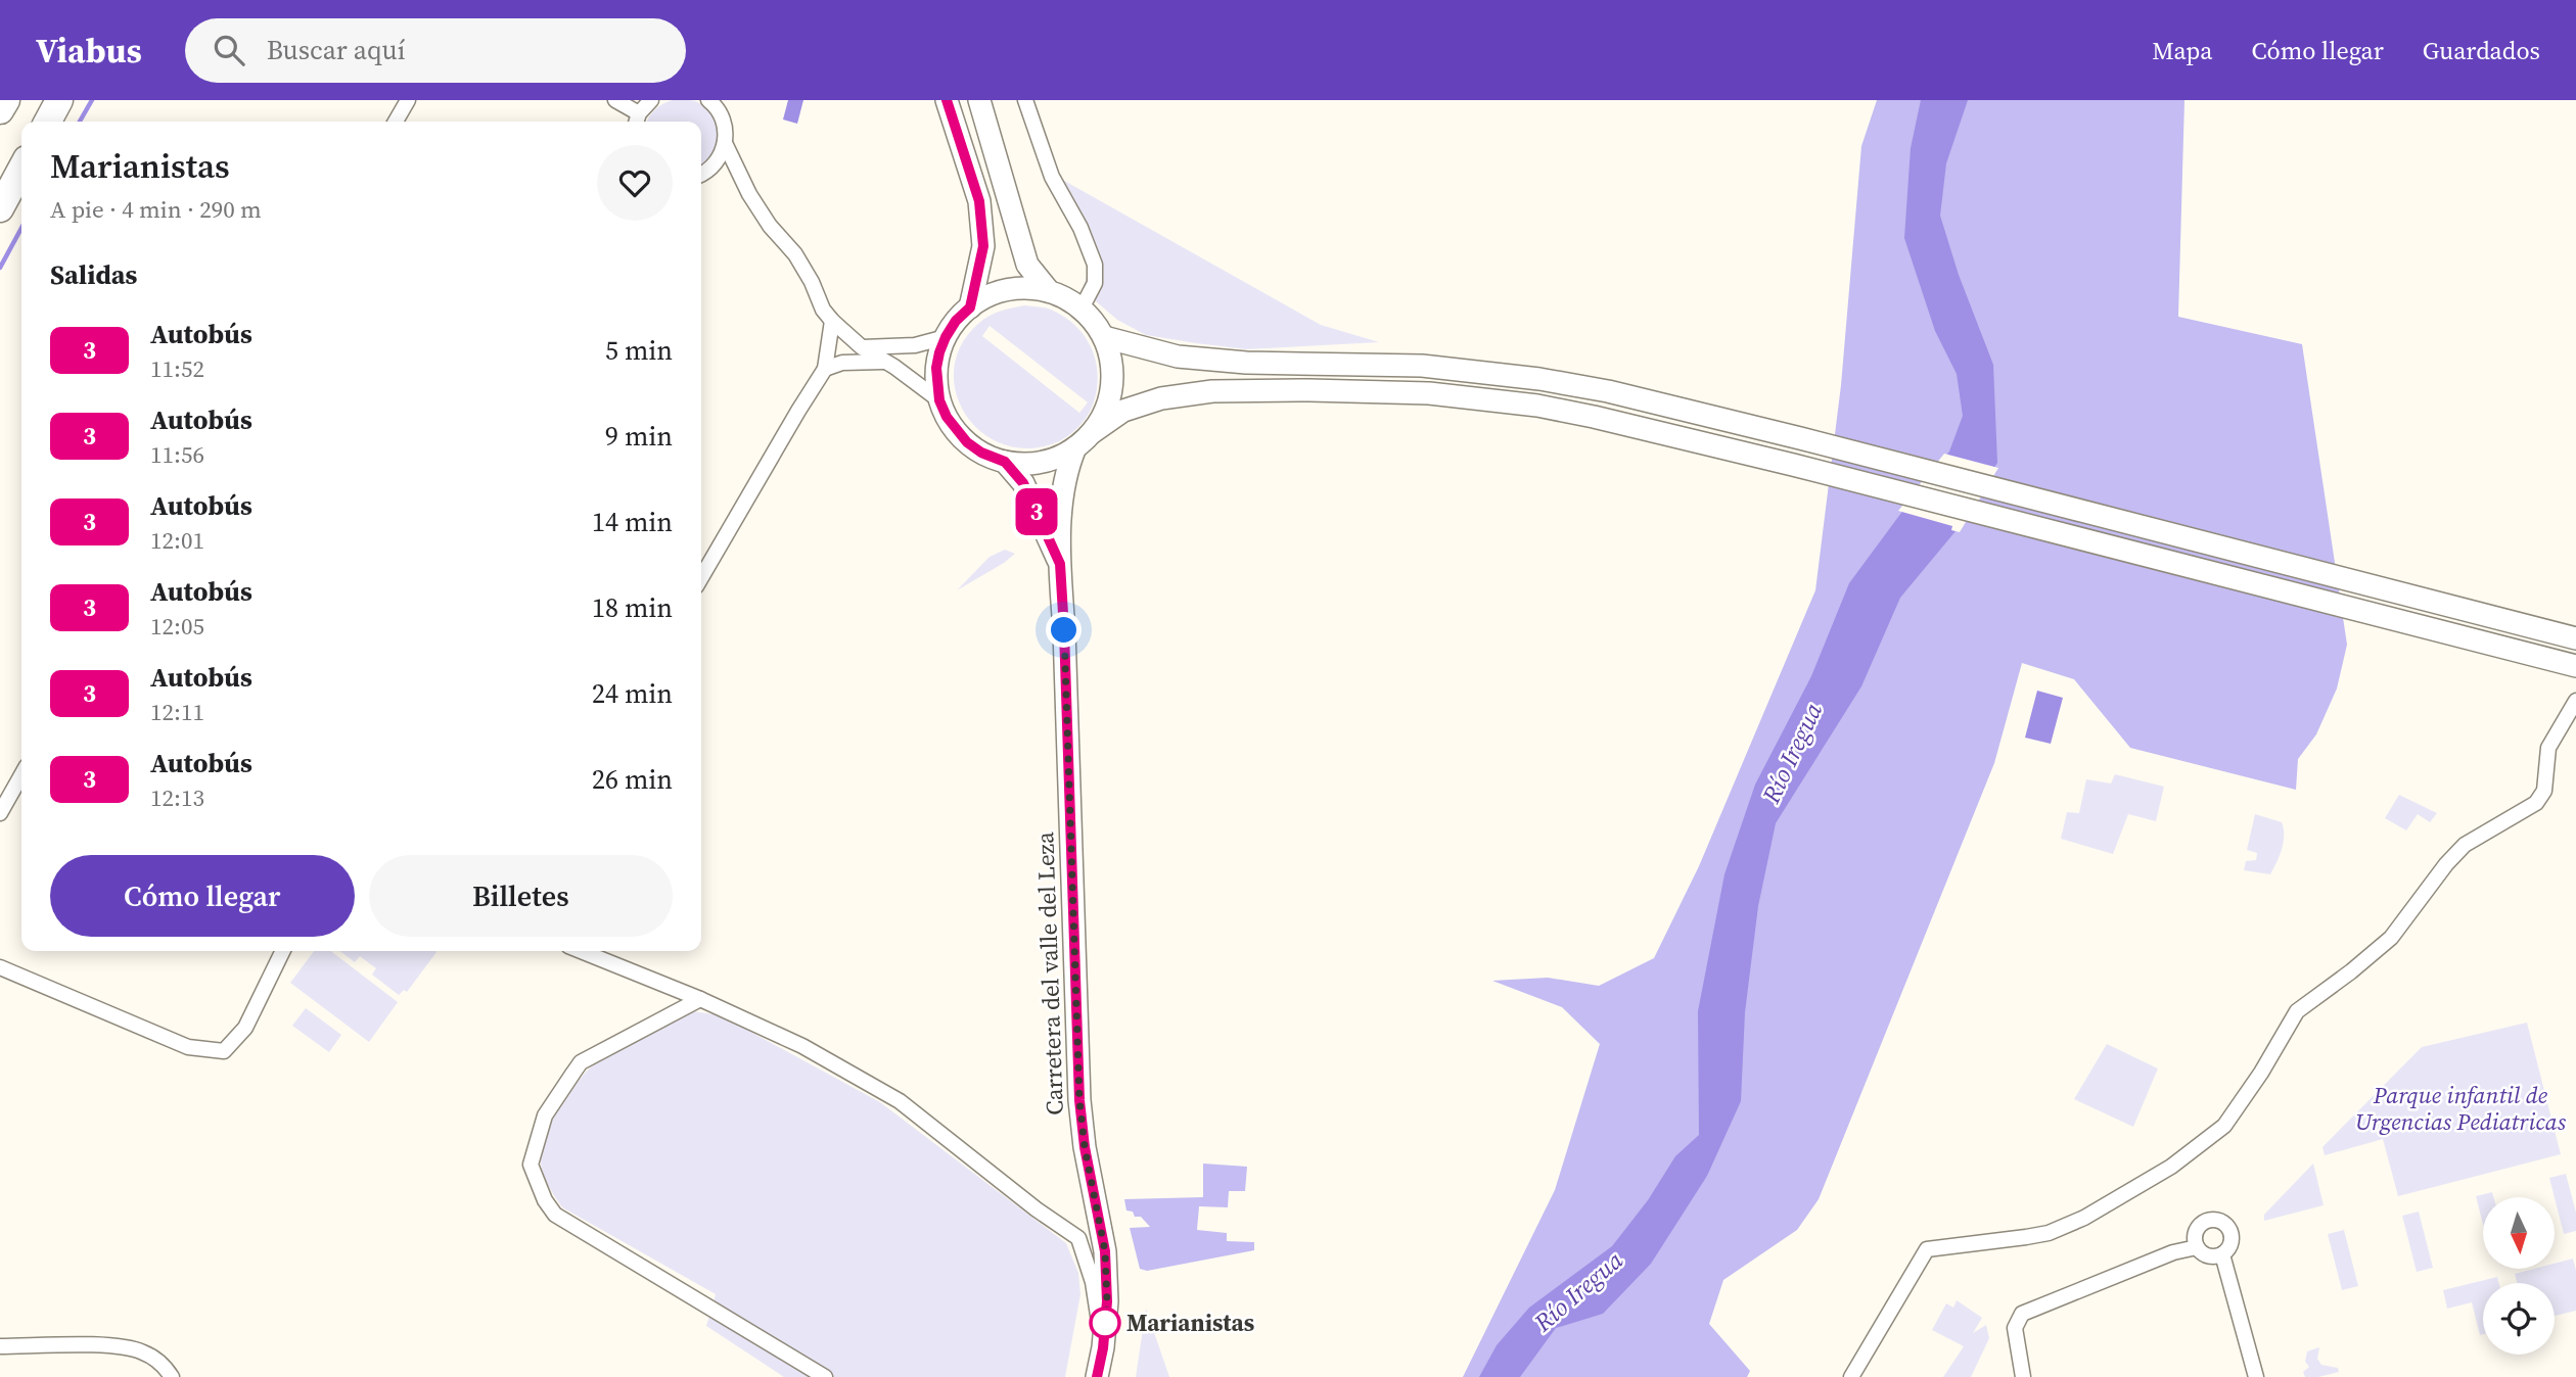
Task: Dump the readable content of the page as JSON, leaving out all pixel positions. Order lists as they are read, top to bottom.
{
  "streets": {
    "main road": ["Carretera del valle del Leza"]
  },
  "water": ["Río Iregua"],
  "parks": ["Parque infantil de Urgencias Pediatricas"],
  "places": ["Marianistas"],
  "lines": ["bus line 3"],
  "north": "bottom",
  "page": {
    "header": "Viabus",
    "search": "Buscar aquí",
    "nav": ["Mapa", "Cómo llegar", "Guardados"],
    "on_map": "3",
    "heading": [
      ["Marianistas", "A pie · 4 min · 290 m"],
      "Salidas"
    ],
    "list": [
      {
        "mark": "3",
        "name": "Autobús",
        "note": "11:52",
        "value": "5 min"
      },
      {
        "mark": "3",
        "name": "Autobús",
        "note": "11:56",
        "value": "9 min"
      },
      {
        "mark": "3",
        "name": "Autobús",
        "note": "12:01",
        "value": "14 min"
      },
      {
        "mark": "3",
        "name": "Autobús",
        "note": "12:05",
        "value": "18 min"
      },
      {
        "mark": "3",
        "name": "Autobús",
        "note": "12:11",
        "value": "24 min"
      },
      {
        "mark": "3",
        "name": "Autobús",
        "note": "12:13",
        "value": "26 min"
      }
    ],
    "buttons": ["Cómo llegar", "Billetes"]
  }
}
